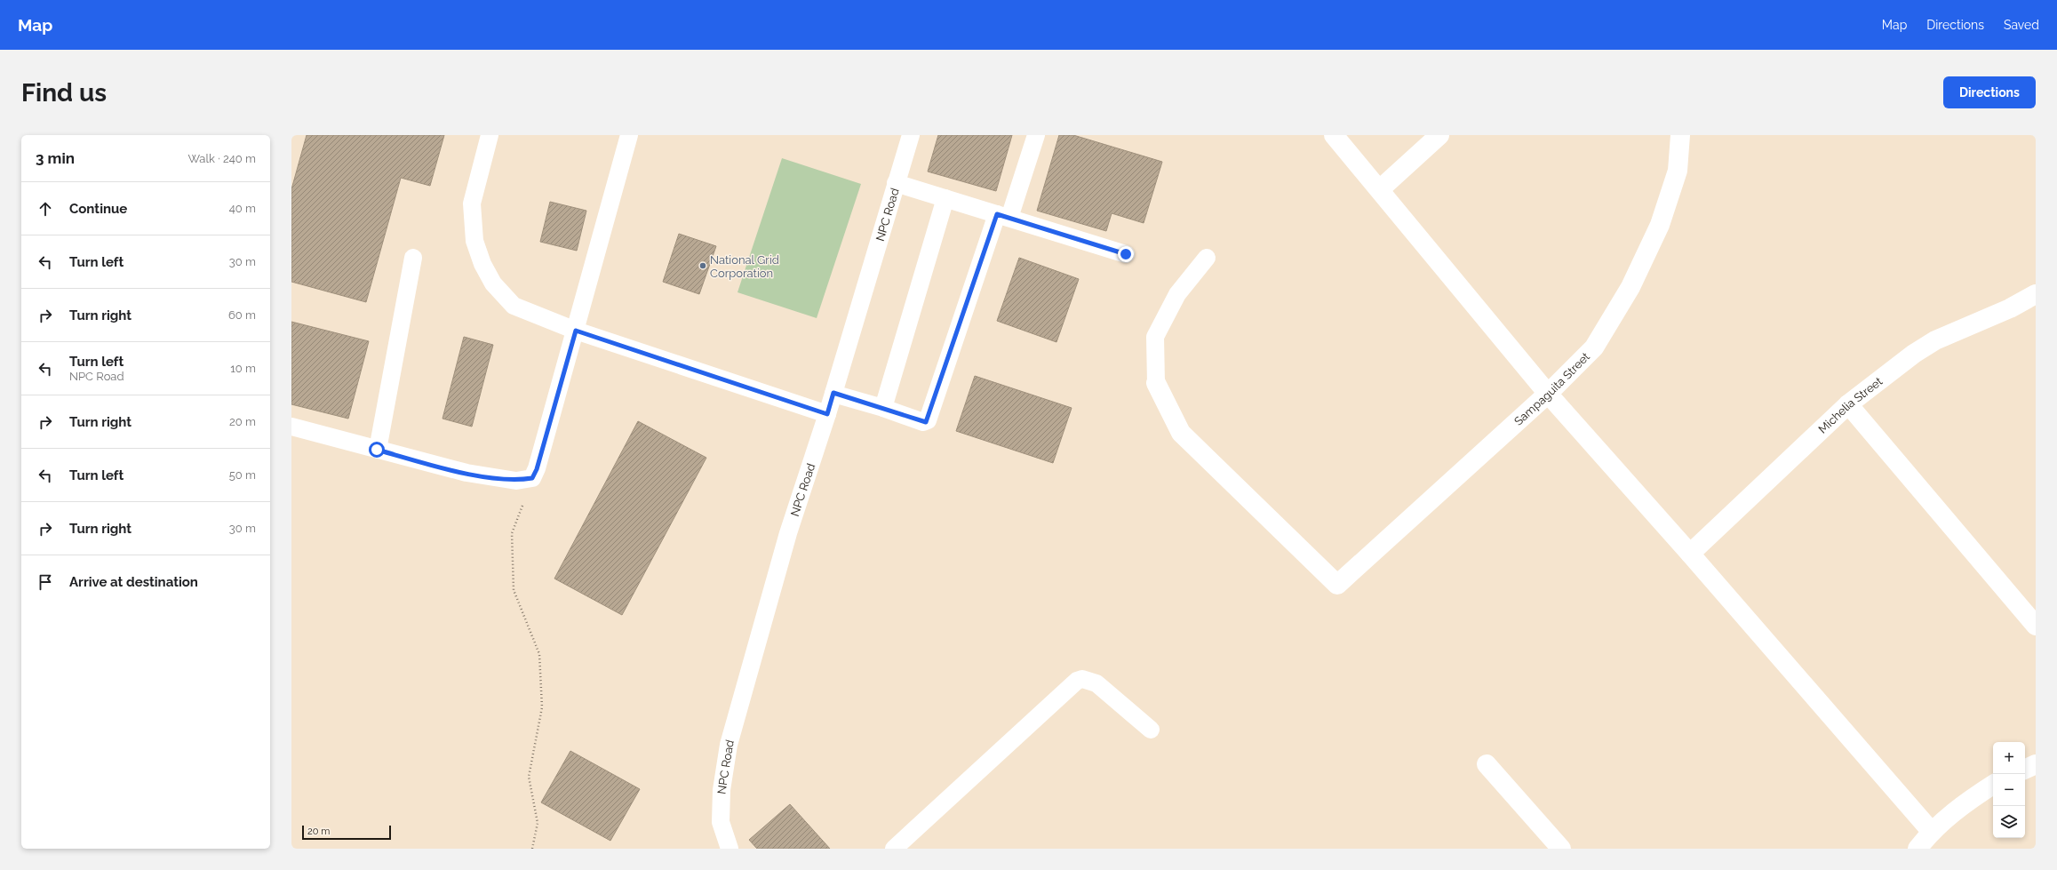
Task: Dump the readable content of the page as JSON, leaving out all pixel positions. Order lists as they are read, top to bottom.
{
  "streets": {
    "street": ["Sampaguita Street", "Michelia Street"],
    "lane": ["NPC Road"]
  },
  "places": ["National Grid Corporation"],
  "scale_bar": "20 m",
  "page": {
    "header": "Map",
    "nav": ["Map", "Directions", "Saved"],
    "buttons": "Directions",
    "title": "Find us",
    "heading": ["3 min", "Walk · 240 m"],
    "list": [
      ["Continue", "40 m"],
      ["Turn left", "30 m"],
      ["Turn right", "60 m"],
      ["Turn left", "NPC Road", "10 m"],
      ["Turn right", "20 m"],
      ["Turn left", "50 m"],
      ["Turn right", "30 m"],
      "Arrive at destination"
    ],
    "map_buttons": ["+", "−"],
    "scale": "20 m"
  }
}
